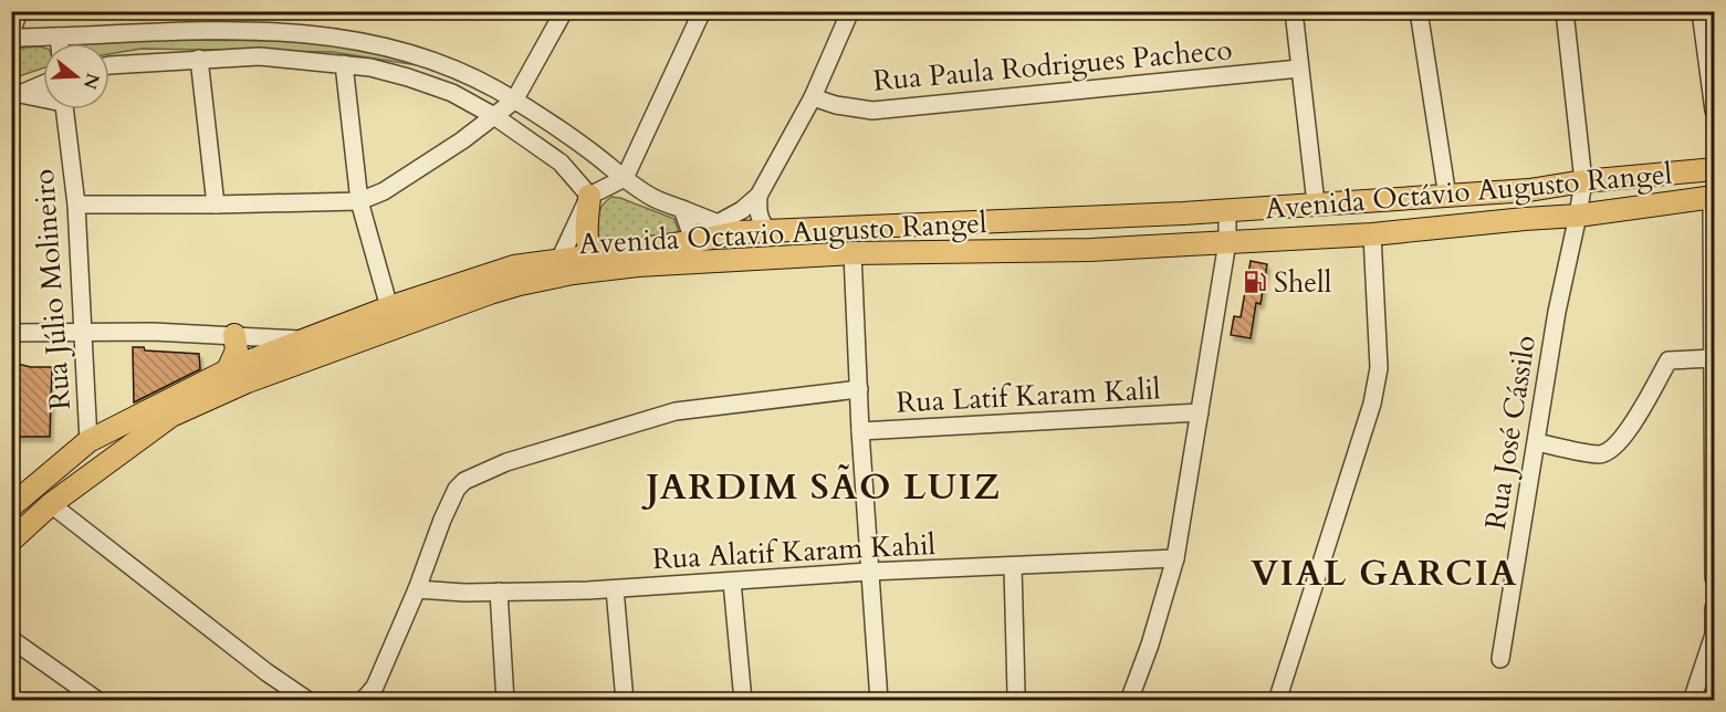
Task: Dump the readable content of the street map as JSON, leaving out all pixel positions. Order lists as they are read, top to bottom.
{
  "streets": {
    "main road": ["Avenida Octávio Augusto Rangel", "Avenida Octavio Augusto Rangel"],
    "street": [
      "Rua Paula Rodrigues Pacheco",
      "Rua Júlio Molineiro",
      "Rua Latif Karam Kalil",
      "Rua José Cássilo",
      "Rua Alatif Karam Kahil"
    ]
  },
  "crossings": [
    ["Avenida Octávio Augusto Rangel", "Avenida Octavio Augusto Rangel"],
    ["Avenida Octávio Augusto Rangel", "Rua José Cássilo"],
    ["Avenida Octavio Augusto Rangel", "Rua Júlio Molineiro"]
  ],
  "districts": ["JARDIM SÃO LUIZ", "VIAL GARCIA"],
  "places": {
    "fuel station": ["Shell"]
  },
  "north": "right"
}
